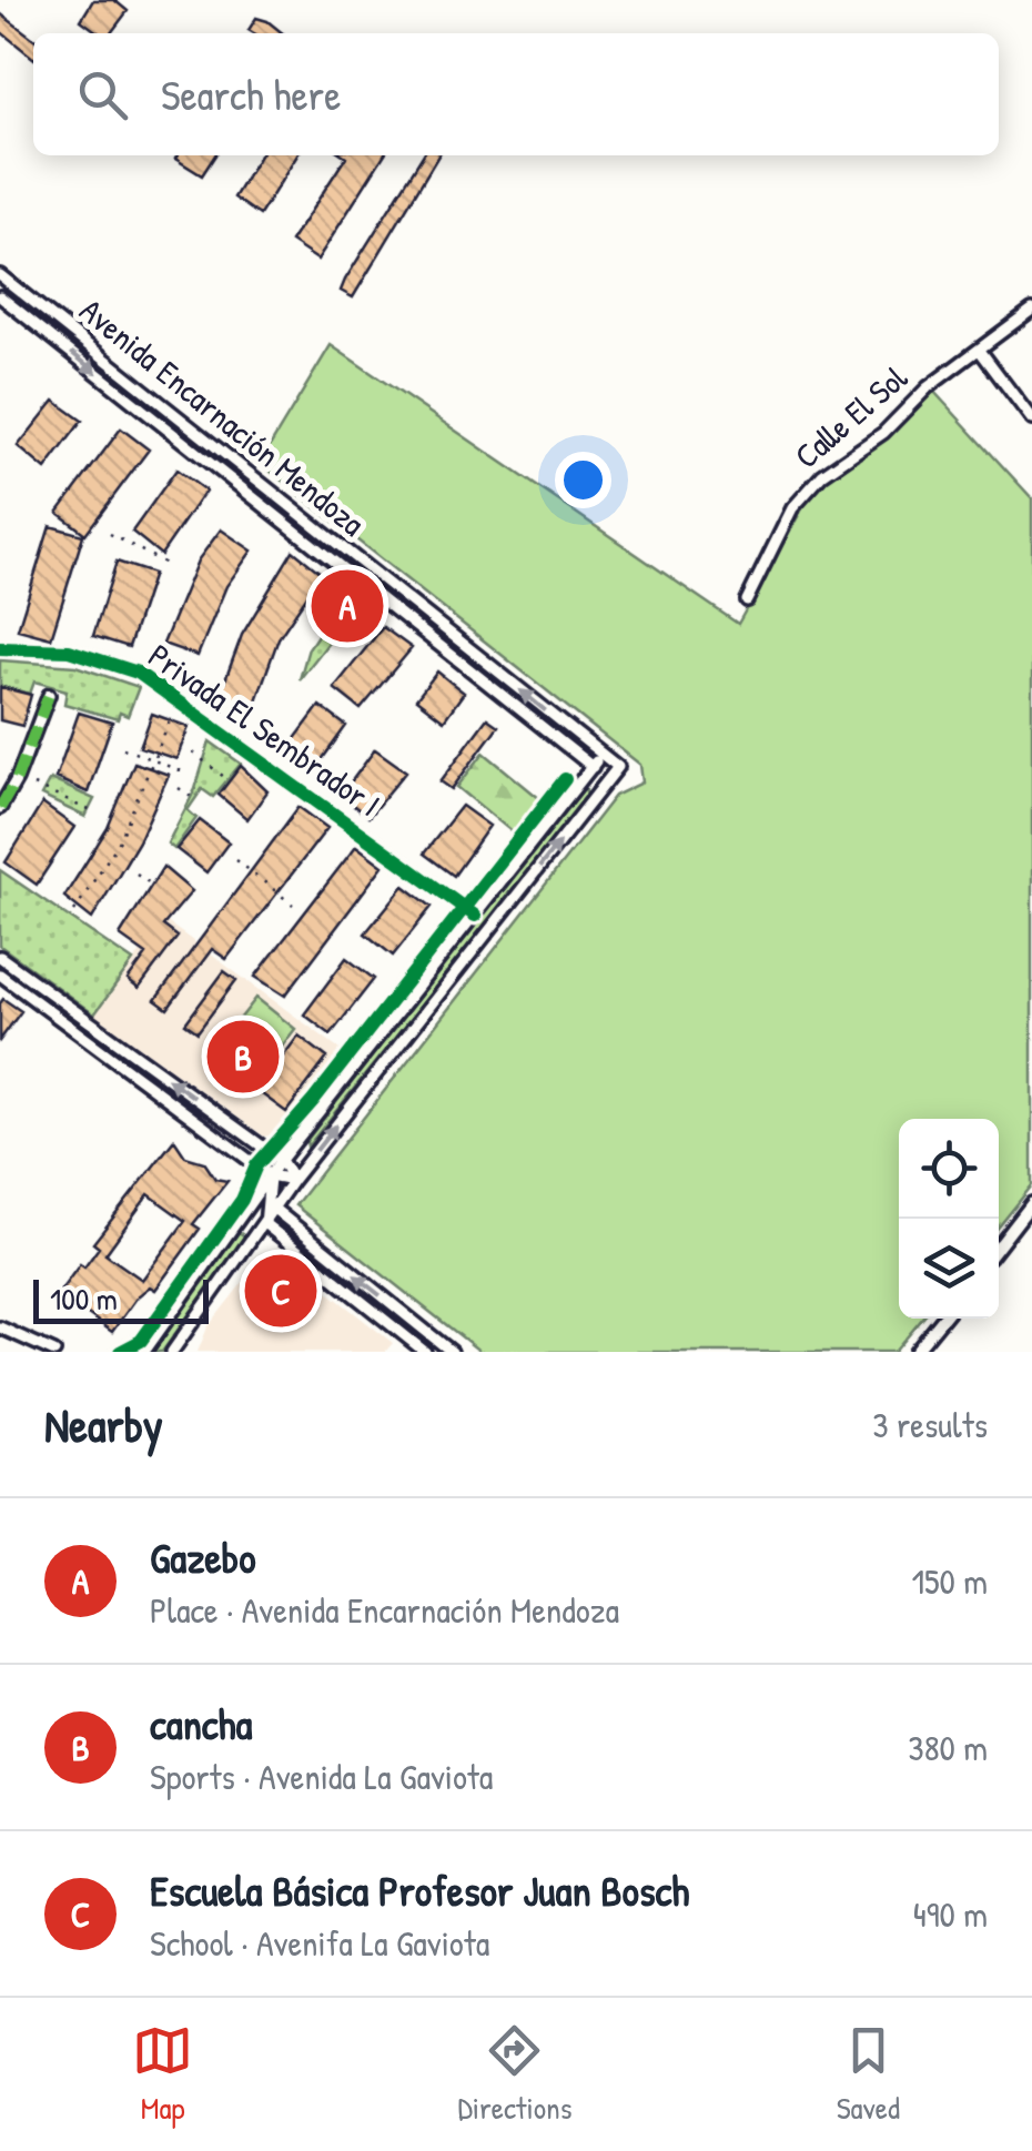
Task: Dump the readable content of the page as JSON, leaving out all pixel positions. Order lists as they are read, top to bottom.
{
  "streets": {
    "street": ["Avenida Encarnación Mendoza", "Calle El Sol", "Privada El Sembrador I"]
  },
  "scale_bar": "100 m",
  "page": {
    "search": "Search here",
    "pins": ["A", "B", "C"],
    "scale": "100 m",
    "heading": ["Nearby", "3 results"],
    "list": [
      {
        "mark": "A",
        "name": "Gazebo",
        "note": "Place · Avenida Encarnación Mendoza",
        "value": "150 m"
      },
      {
        "mark": "B",
        "name": "cancha",
        "note": "Sports · Avenida La Gaviota",
        "value": "380 m"
      },
      {
        "mark": "C",
        "name": "Escuela Básica Profesor Juan Bosch",
        "note": "School · Avenifa La Gaviota",
        "value": "490 m"
      }
    ],
    "nav": ["Map", "Directions", "Saved"]
  }
}
